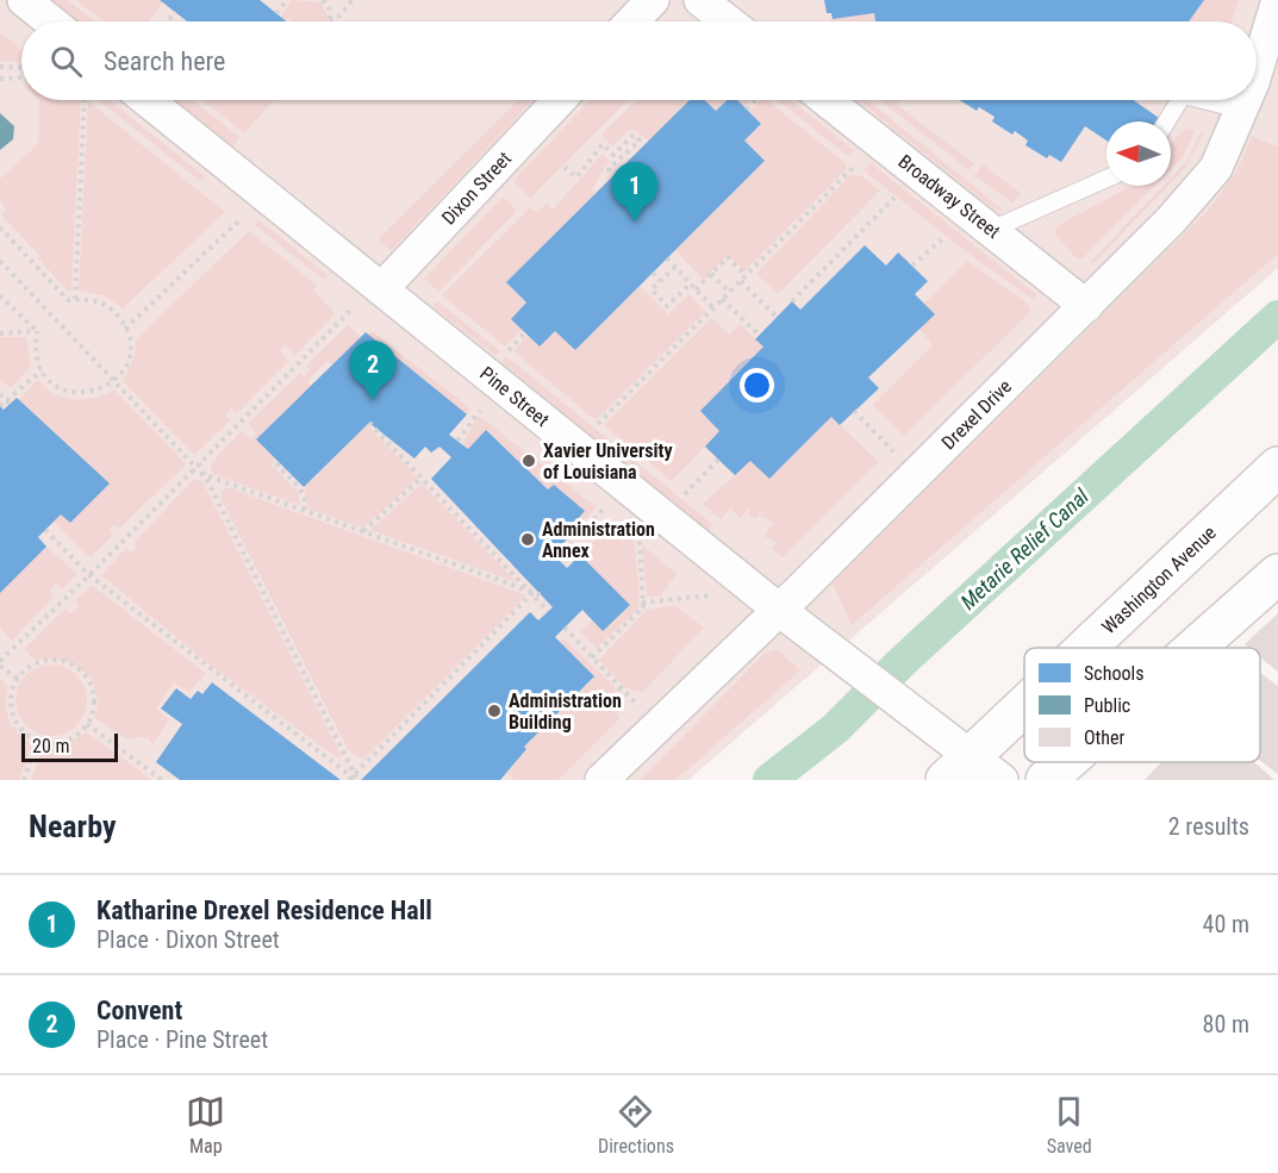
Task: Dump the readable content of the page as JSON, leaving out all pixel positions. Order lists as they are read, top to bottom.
{
  "streets": {
    "street": [
      "Dixon Street",
      "Broadway Street",
      "Pine Street",
      "Drexel Drive",
      "Washington Avenue"
    ]
  },
  "crossings": [
    ["Dixon Street", "Pine Street"],
    ["Broadway Street", "Drexel Drive"],
    ["Pine Street", "Drexel Drive"],
    ["Pine Street", "Washington Avenue"]
  ],
  "water": ["Metarie Relief Canal"],
  "places": ["Xavier University of Louisiana", "Administration Annex", "Administration Building"],
  "legend": ["Schools", "Public", "Other"],
  "scale_bar": "20 m",
  "north": "left",
  "page": {
    "search": "Search here",
    "pins": ["1", "2"],
    "scale": "20 m",
    "heading": ["Nearby", "2 results"],
    "list": [
      {
        "mark": "1",
        "name": "Katharine Drexel Residence Hall",
        "note": "Place · Dixon Street",
        "value": "40 m"
      },
      {
        "mark": "2",
        "name": "Convent",
        "note": "Place · Pine Street",
        "value": "80 m"
      }
    ],
    "nav": ["Map", "Directions", "Saved"]
  }
}
